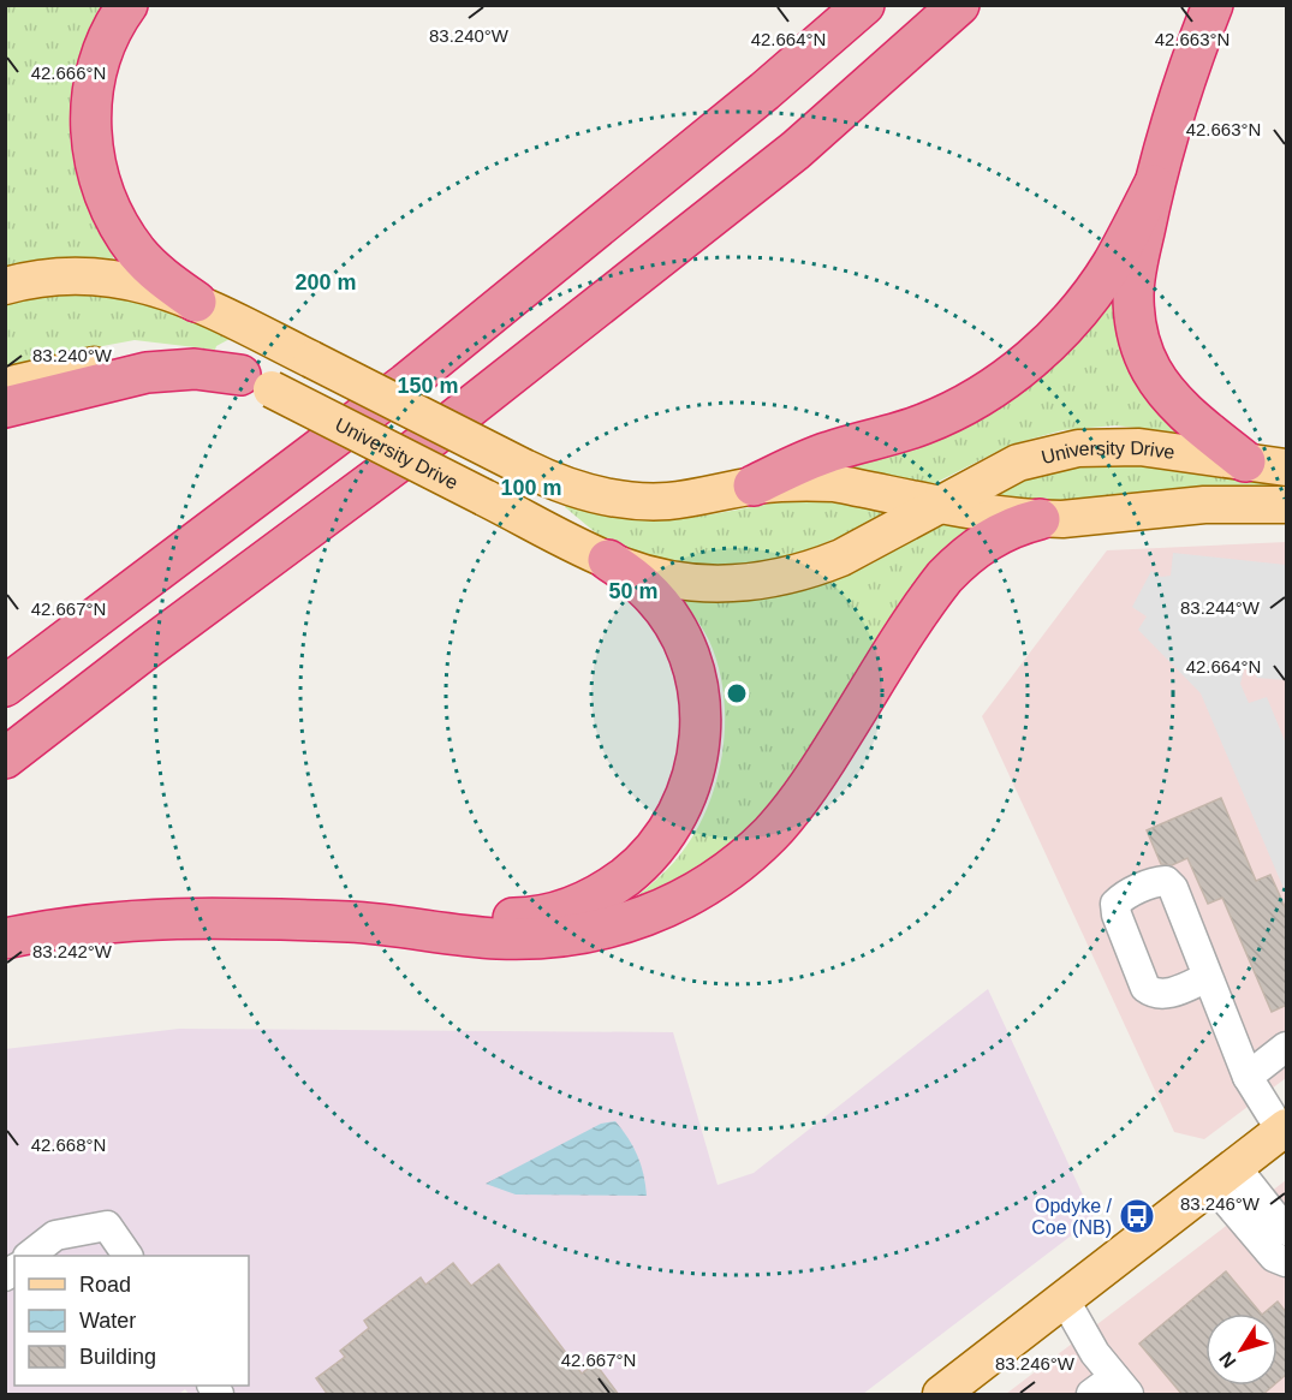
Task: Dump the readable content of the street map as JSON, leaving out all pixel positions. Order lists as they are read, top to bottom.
{
  "streets": {
    "main road": ["University Drive"]
  },
  "places": {
    "bus stop": ["Opdyke / Coe (NB)"]
  },
  "legend": ["Road", "Water", "Building"],
  "north": "bottom left",
  "coordinates": [
    "83.240°W",
    "42.664°N",
    "42.663°N",
    "42.666°N",
    "83.244°W",
    "42.667°N",
    "83.242°W",
    "42.668°N",
    "83.246°W"
  ],
  "rings": [
    "200 m",
    "150 m",
    "100 m",
    "50 m"
  ]
}
